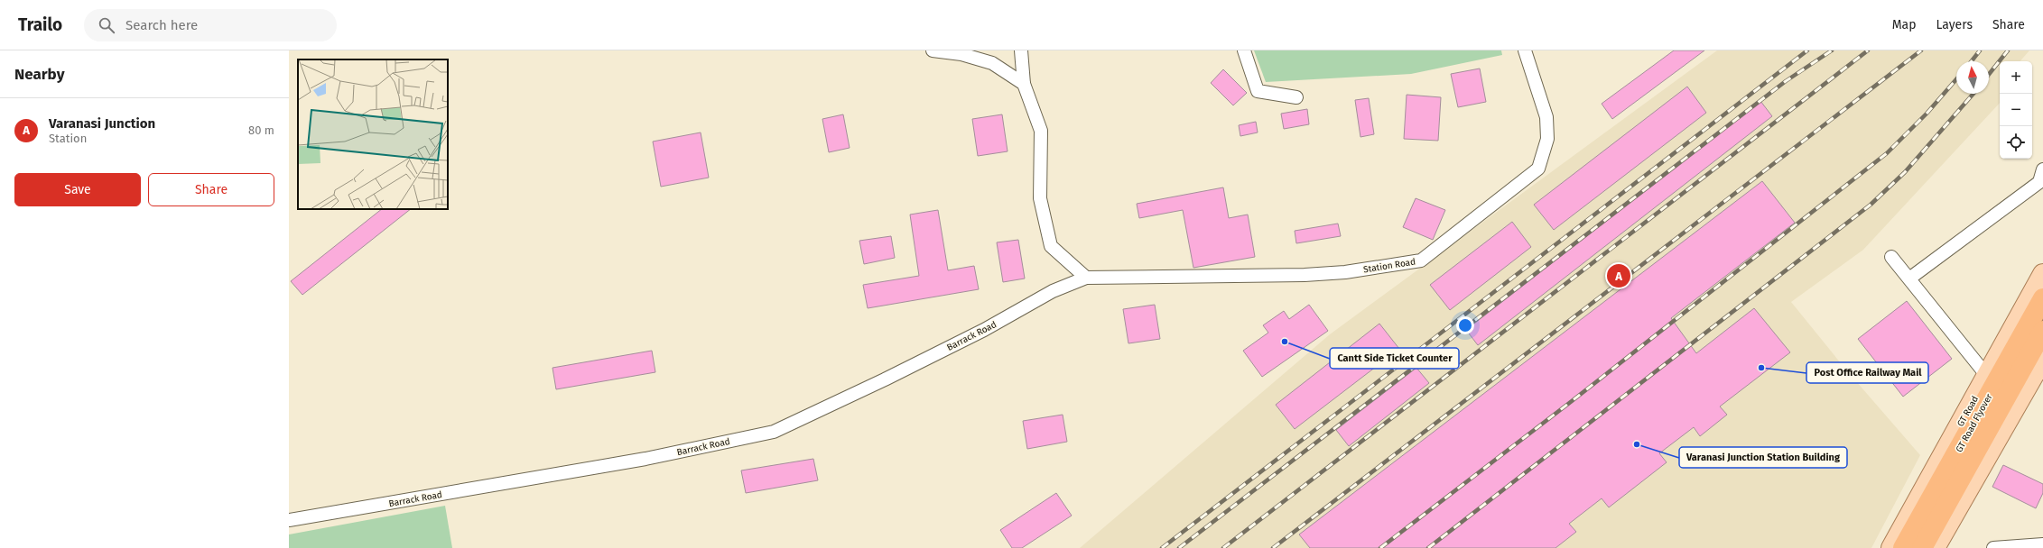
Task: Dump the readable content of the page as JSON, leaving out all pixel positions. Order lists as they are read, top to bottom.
{
  "streets": {
    "highway": ["GT Road Flyover"],
    "main road": ["GT Road"],
    "street": ["Station Road", "Barrack Road"]
  },
  "crossings": [
    ["Station Road", "Barrack Road"]
  ],
  "places": ["Cantt Side Ticket Counter", "Post Office Railway Mail", "Varanasi Junction Station Building"],
  "north": "top",
  "page": {
    "header": "Trailo",
    "search": "Search here",
    "nav": ["Map", "Layers", "Share"],
    "heading": "Nearby",
    "map_buttons": ["+", "−"],
    "list": [
      {
        "mark": "A",
        "name": "Varanasi Junction",
        "note": "Station",
        "value": "80 m"
      }
    ],
    "buttons": ["Save", "Share"],
    "pins": "A"
  }
}
